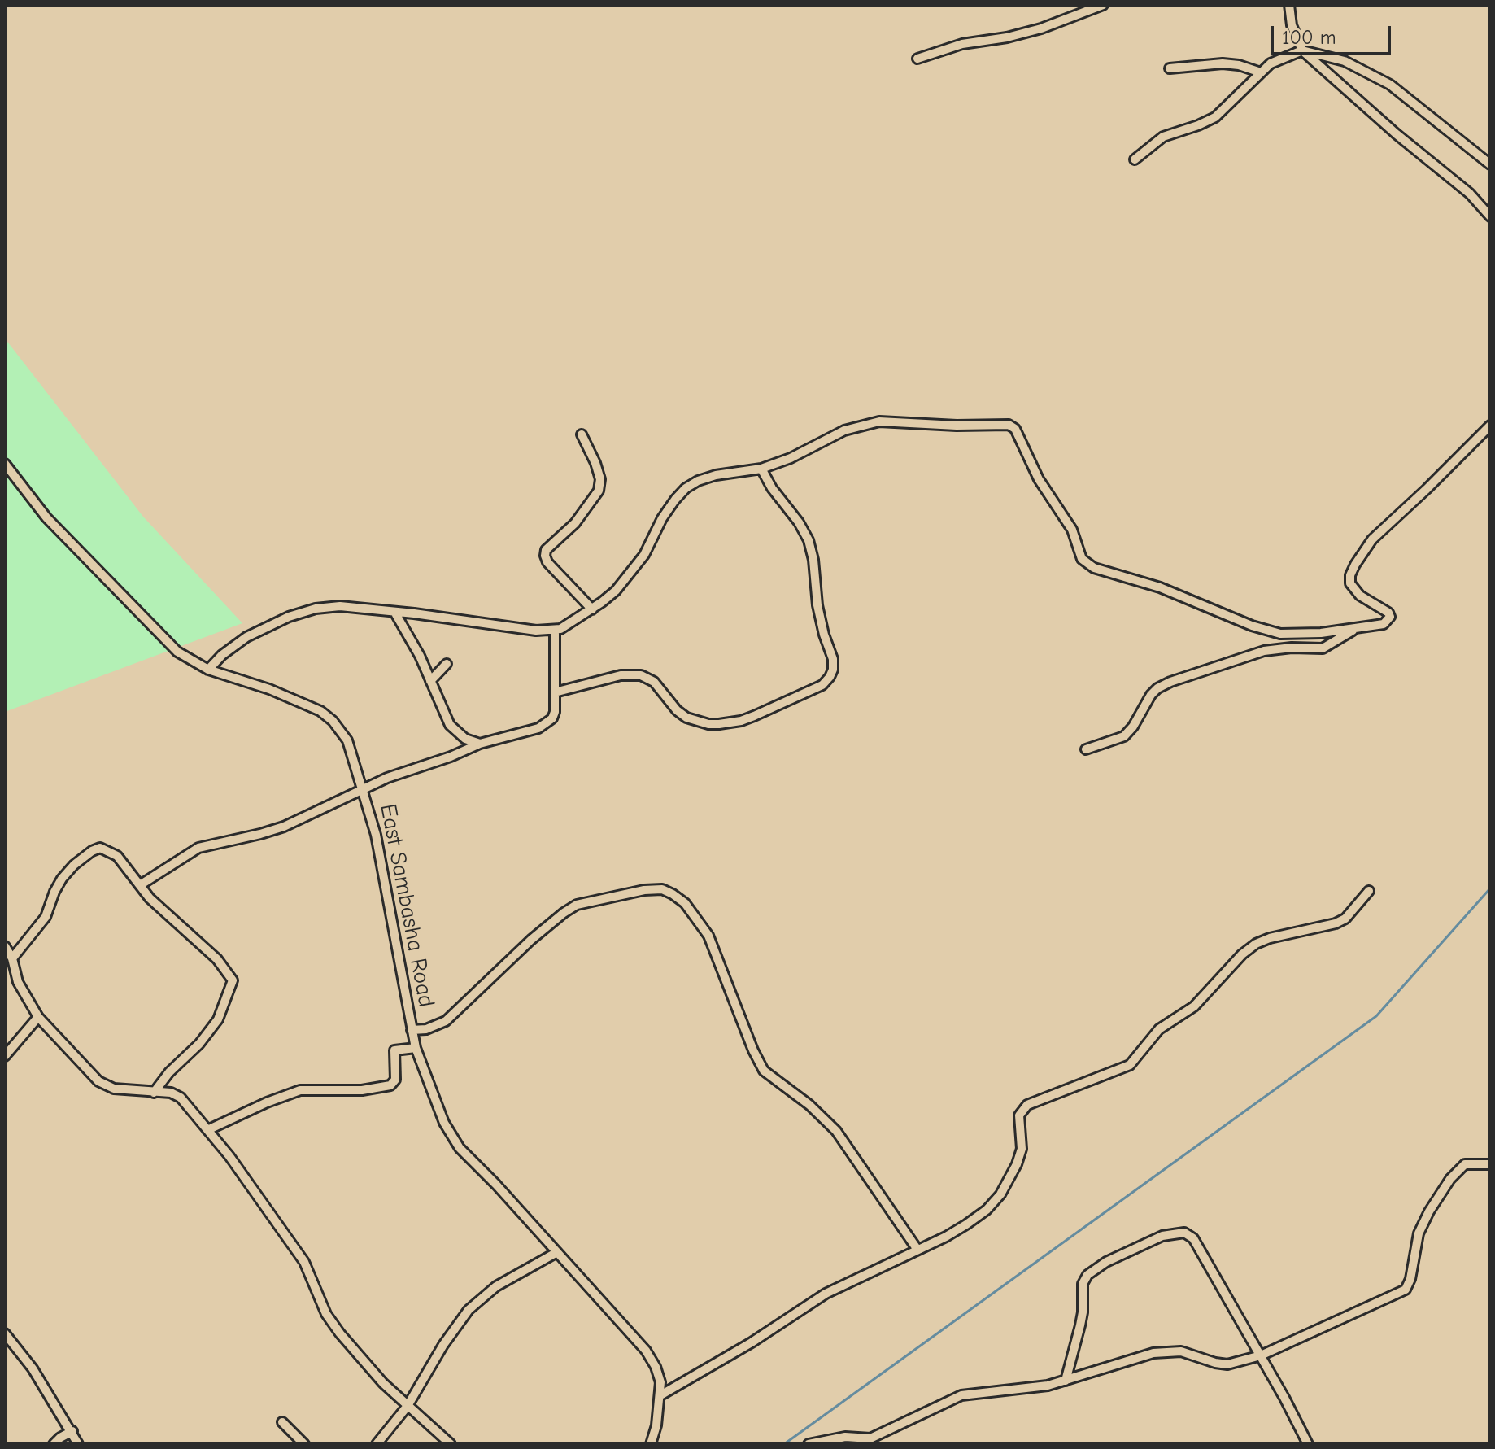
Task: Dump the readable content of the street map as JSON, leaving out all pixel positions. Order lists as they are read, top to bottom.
{
  "streets": {
    "street": ["East Sambasha Road"]
  },
  "scale_bar": "100 m"
}
